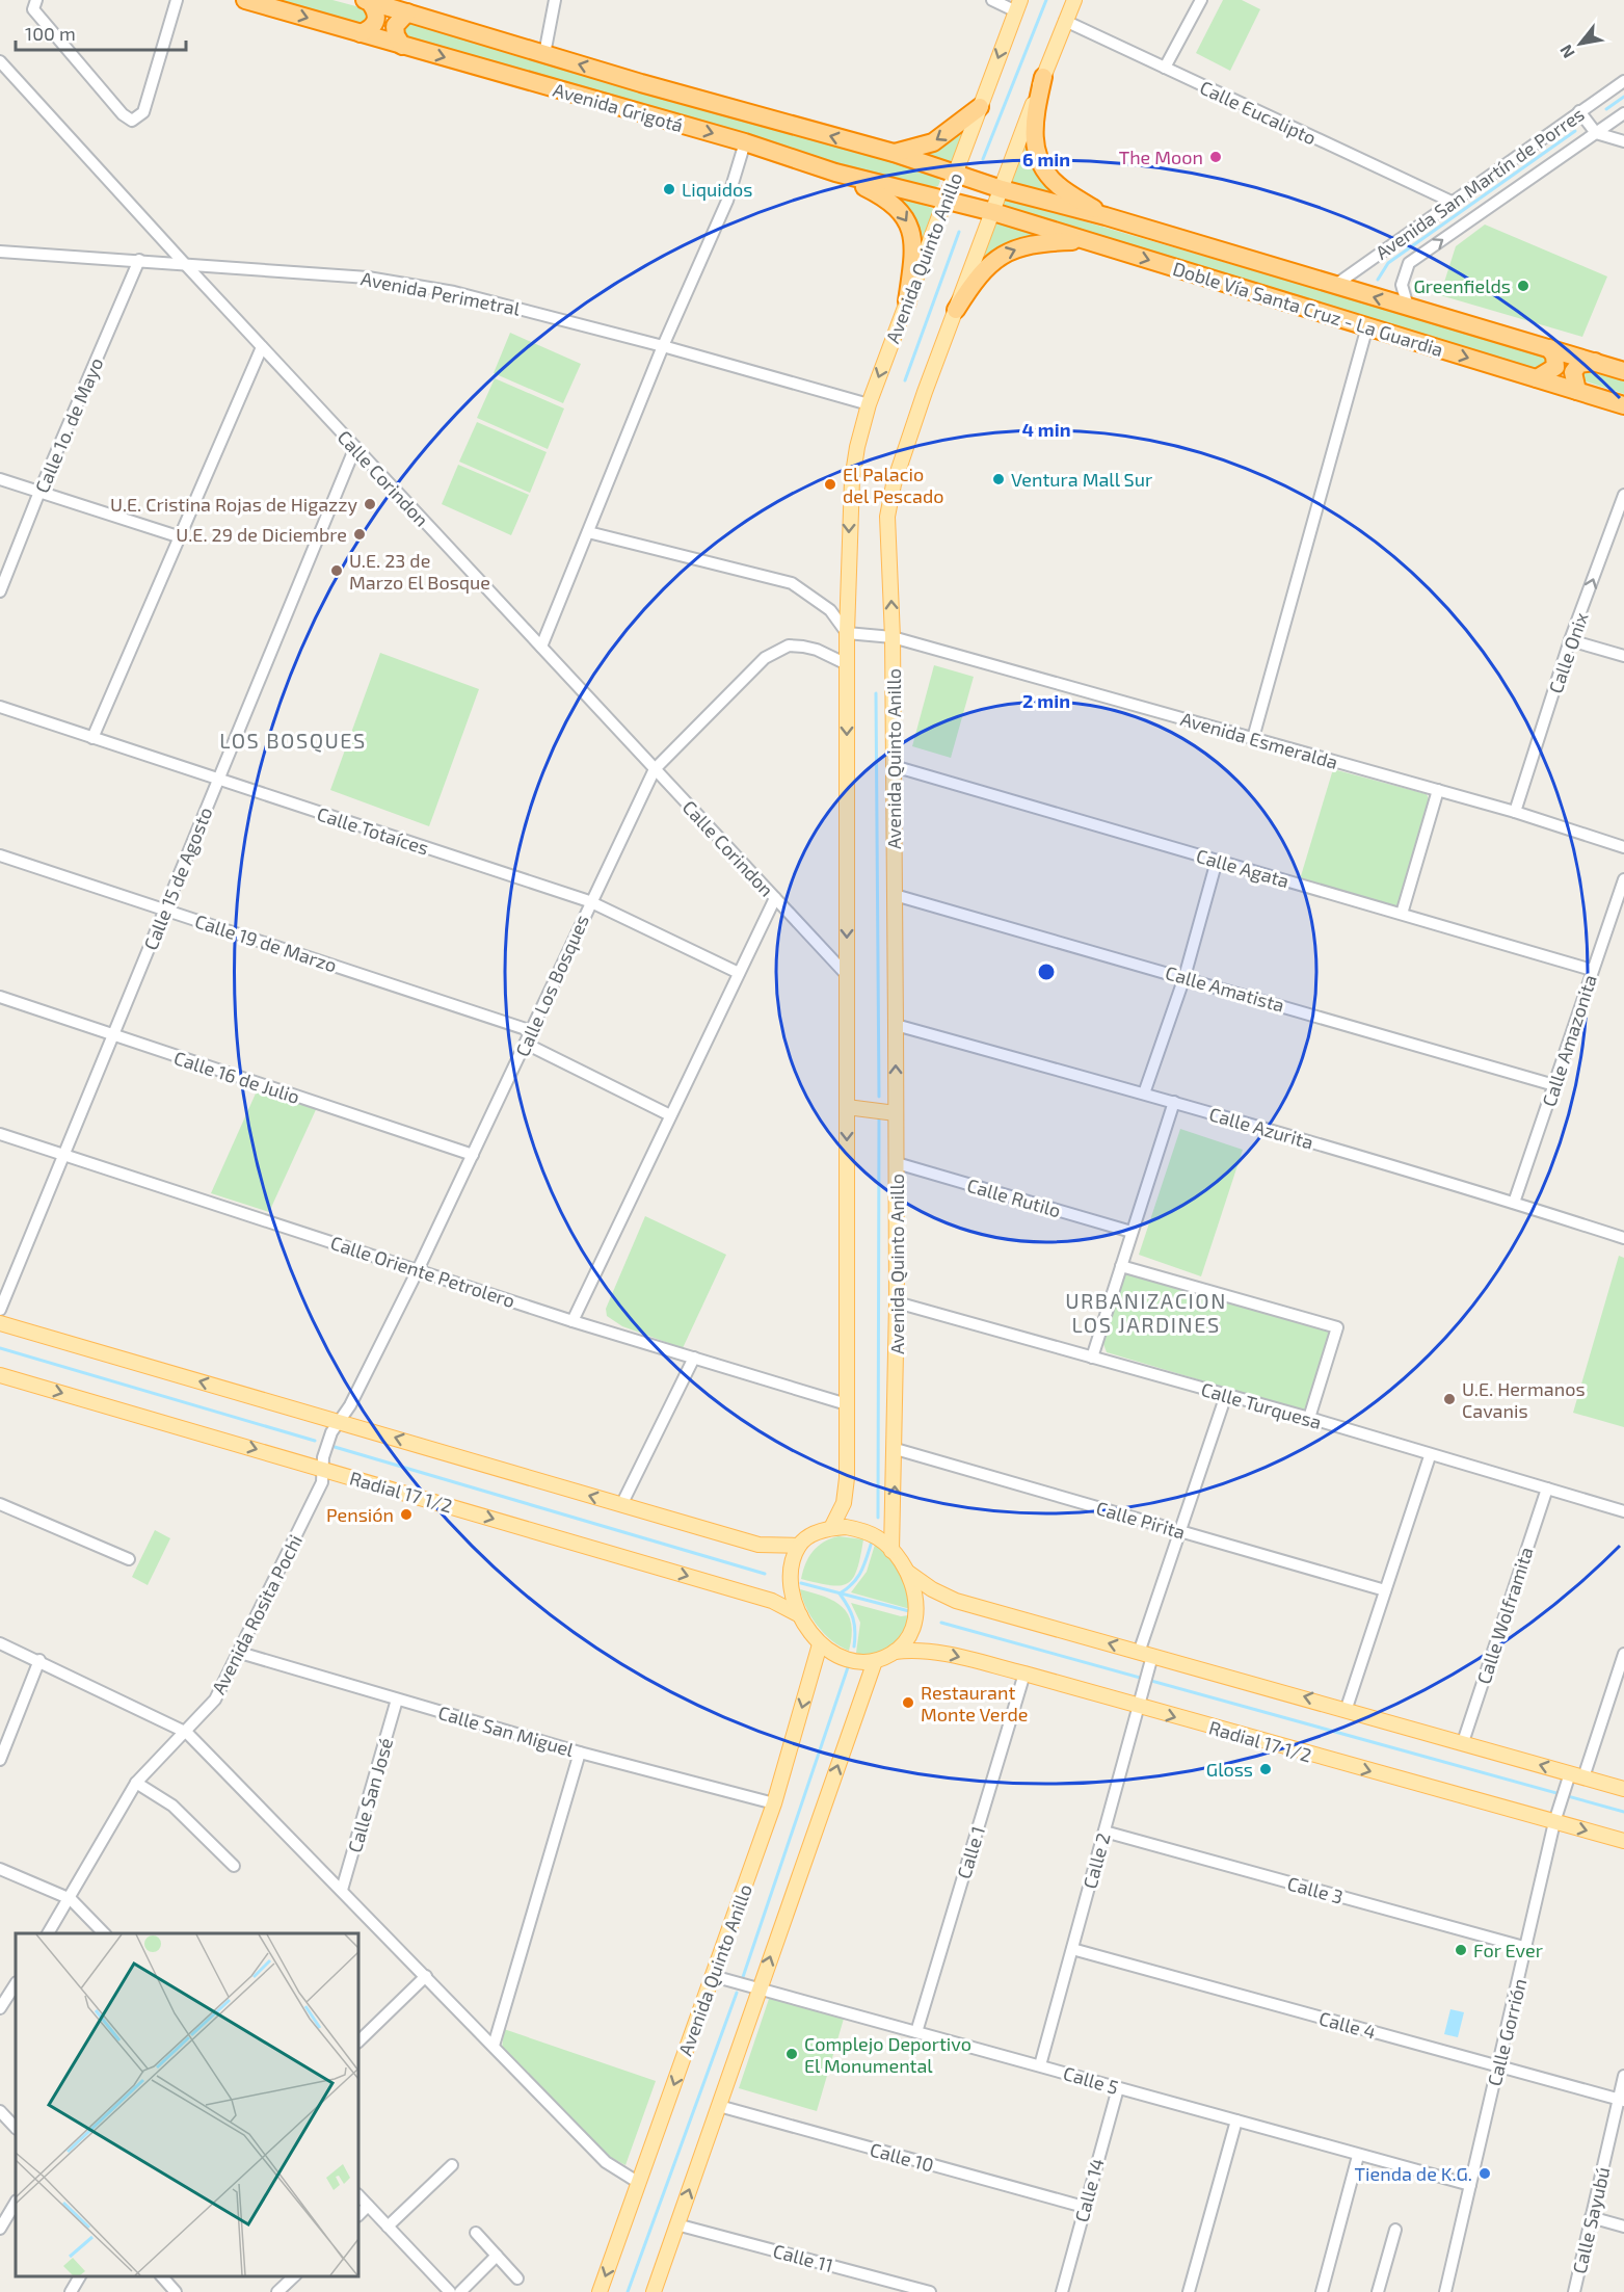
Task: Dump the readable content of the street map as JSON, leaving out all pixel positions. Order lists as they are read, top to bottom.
{
  "streets": {
    "highway": ["Avenida Grigotá", "Doble Vía Santa Cruz - La Guardia"],
    "main road": ["Avenida Quinto Anillo", "Radial 17 1/2"],
    "street": [
      "Calle Eucalipto",
      "Avenida San Martín de Porres",
      "Avenida Perimetral",
      "Calle 1o. de Mayo",
      "Calle Corindon",
      "Calle Onix",
      "Avenida Esmeralda",
      "Calle Totaíces",
      "Calle Agata",
      "Calle 15 de Agosto",
      "Calle 19 de Marzo",
      "Calle Los Bosques",
      "Calle Amatista",
      "Calle Amazonita",
      "Calle 16 de Julio",
      "Calle Azurita",
      "Calle Rutilo",
      "Calle Oriente Petrolero",
      "Calle Turquesa",
      "Calle Pirita",
      "Avenida Rosita Pochi",
      "Calle Wolframita",
      "Calle San Miguel",
      "Calle San José",
      "Calle 1",
      "Calle 2",
      "Calle 3",
      "Calle 4",
      "Calle Gorrión",
      "Calle 5",
      "Calle 10",
      "Calle 14",
      "Calle Sayubú",
      "Calle 11"
    ]
  },
  "crossings": [
    ["Avenida Grigotá", "Avenida Quinto Anillo"],
    ["Avenida Grigotá", "Doble Vía Santa Cruz - La Guardia"],
    ["Calle Eucalipto", "Avenida San Martín de Porres"],
    ["Calle Eucalipto", "Avenida Quinto Anillo"],
    ["Avenida San Martín de Porres", "Doble Vía Santa Cruz - La Guardia"],
    ["Avenida Quinto Anillo", "Avenida Perimetral"],
    ["Avenida Quinto Anillo", "Doble Vía Santa Cruz - La Guardia"],
    ["Avenida Quinto Anillo", "Calle Corindon"],
    ["Avenida Quinto Anillo", "Avenida Esmeralda"],
    ["Avenida Quinto Anillo", "Calle Agata"],
    ["Avenida Quinto Anillo", "Calle Los Bosques"],
    ["Avenida Quinto Anillo", "Calle Amatista"],
    ["Avenida Quinto Anillo", "Calle Azurita"],
    ["Avenida Quinto Anillo", "Calle Rutilo"],
    ["Avenida Quinto Anillo", "Calle Oriente Petrolero"],
    ["Avenida Quinto Anillo", "Calle Turquesa"],
    ["Avenida Quinto Anillo", "Radial 17 1/2"],
    ["Avenida Quinto Anillo", "Calle Pirita"],
    ["Avenida Quinto Anillo", "Calle San Miguel"],
    ["Avenida Quinto Anillo", "Calle 5"],
    ["Avenida Perimetral", "Calle 1o. de Mayo"],
    ["Avenida Perimetral", "Calle Corindon"],
    ["Calle Corindon", "Calle 15 de Agosto"],
    ["Calle Corindon", "Calle Los Bosques"],
    ["Calle Onix", "Avenida Esmeralda"],
    ["Calle Totaíces", "Calle 15 de Agosto"],
    ["Calle Totaíces", "Calle Los Bosques"],
    ["Calle Agata", "Calle Amazonita"],
    ["Calle 15 de Agosto", "Calle 19 de Marzo"],
    ["Calle 15 de Agosto", "Calle 16 de Julio"],
    ["Calle 15 de Agosto", "Calle Oriente Petrolero"],
    ["Calle 19 de Marzo", "Calle Los Bosques"],
    ["Calle Los Bosques", "Calle 16 de Julio"],
    ["Calle Los Bosques", "Calle Oriente Petrolero"],
    ["Calle Los Bosques", "Avenida Rosita Pochi"],
    ["Calle Amatista", "Calle Amazonita"],
    ["Calle Amazonita", "Calle Azurita"],
    ["Calle Turquesa", "Calle Wolframita"],
    ["Calle Turquesa", "Calle 2"],
    ["Radial 17 1/2", "Avenida Rosita Pochi"],
    ["Radial 17 1/2", "Calle 1"],
    ["Radial 17 1/2", "Calle 2"],
    ["Radial 17 1/2", "Calle Gorrión"],
    ["Calle Pirita", "Calle 2"],
    ["Avenida Rosita Pochi", "Calle San Miguel"],
    ["Calle San Miguel", "Calle San José"],
    ["Calle 1", "Calle 5"],
    ["Calle 2", "Calle 3"],
    ["Calle 2", "Calle 4"],
    ["Calle 2", "Calle 5"],
    ["Calle 3", "Calle Gorrión"],
    ["Calle 4", "Calle Gorrión"],
    ["Calle 4", "Calle Sayubú"],
    ["Calle Gorrión", "Calle 5"],
    ["Calle 5", "Calle 14"],
    ["Calle 10", "Calle 14"]
  ],
  "one_way": ["Calle Onix"],
  "districts": ["LOS BOSQUES", "URBANIZACION LOS JARDINES"],
  "places": [
    "The Moon",
    "Liquidos",
    "Greenfields",
    "Ventura Mall Sur",
    "El Palacio del Pescado",
    "U.E. Cristina Rojas de Higazzy",
    "U.E. 29 de Diciembre",
    "U.E. 23 de Marzo El Bosque",
    "U.E. Hermanos Cavanis",
    "Pensión",
    "Restaurant Monte Verde",
    "Gloss",
    "For Ever",
    "Complejo Deportivo El Monumental",
    "Tienda de K.G."
  ],
  "scale_bar": "100 m",
  "north": "bottom left",
  "rings": ["6 min", "4 min", "2 min"]
}
